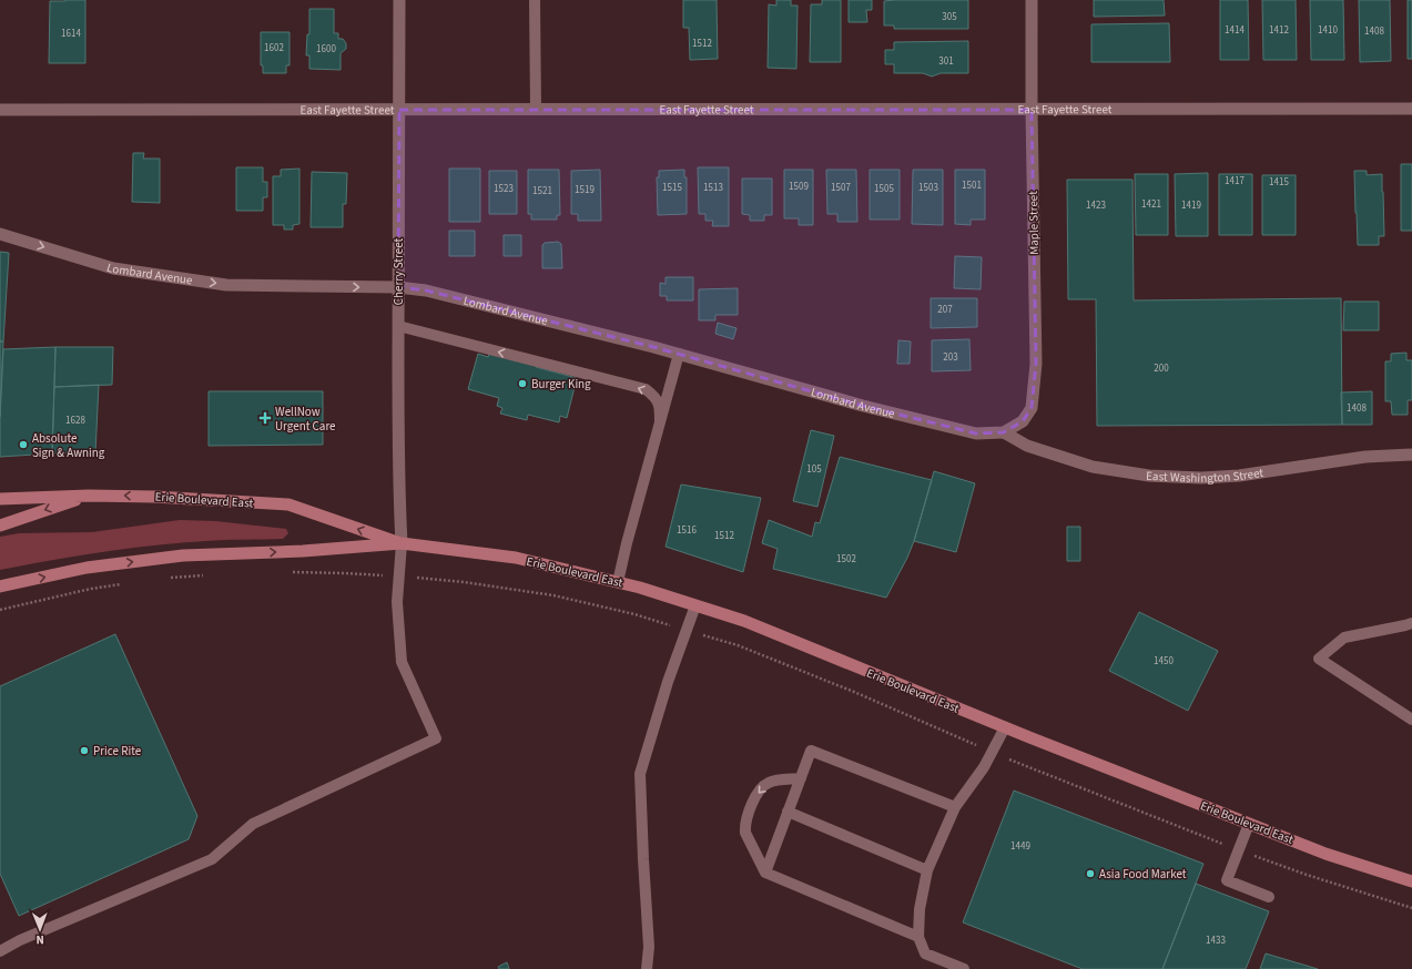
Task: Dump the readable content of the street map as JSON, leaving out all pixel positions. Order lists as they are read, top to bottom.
{
  "streets": {
    "main road": ["Erie Boulevard East"],
    "street": [
      "East Fayette Street",
      "Maple Street",
      "Cherry Street",
      "Lombard Avenue",
      "East Washington Street"
    ]
  },
  "crossings": [
    ["East Fayette Street", "Maple Street"],
    ["East Fayette Street", "Cherry Street"],
    ["Maple Street", "Lombard Avenue"],
    ["Maple Street", "East Washington Street"],
    ["Cherry Street", "Lombard Avenue"],
    ["Cherry Street", "Erie Boulevard East"],
    ["Lombard Avenue", "East Washington Street"]
  ],
  "one_way": ["Lombard Avenue"],
  "places": {
    "other": [
      "Burger King",
      "Absolute Sign & Awning",
      "Price Rite",
      "Asia Food Market"
    ],
    "health": ["WellNow Urgent Care"]
  },
  "house_numbers": [
    "305",
    "1414",
    "1412",
    "1410",
    "1408",
    "1614",
    "1512",
    "1602",
    "1600",
    "301",
    "1417",
    "1415",
    "1501",
    "1509",
    "1515",
    "1513",
    "1507",
    "1503",
    "1523",
    "1505",
    "1519",
    "1521",
    "1421",
    "1423",
    "1419",
    "207",
    "203",
    "200",
    "1408",
    "1628",
    "105",
    "1516",
    "1512",
    "1502",
    "1450",
    "1449",
    "1433"
  ],
  "north": "bottom"
}
